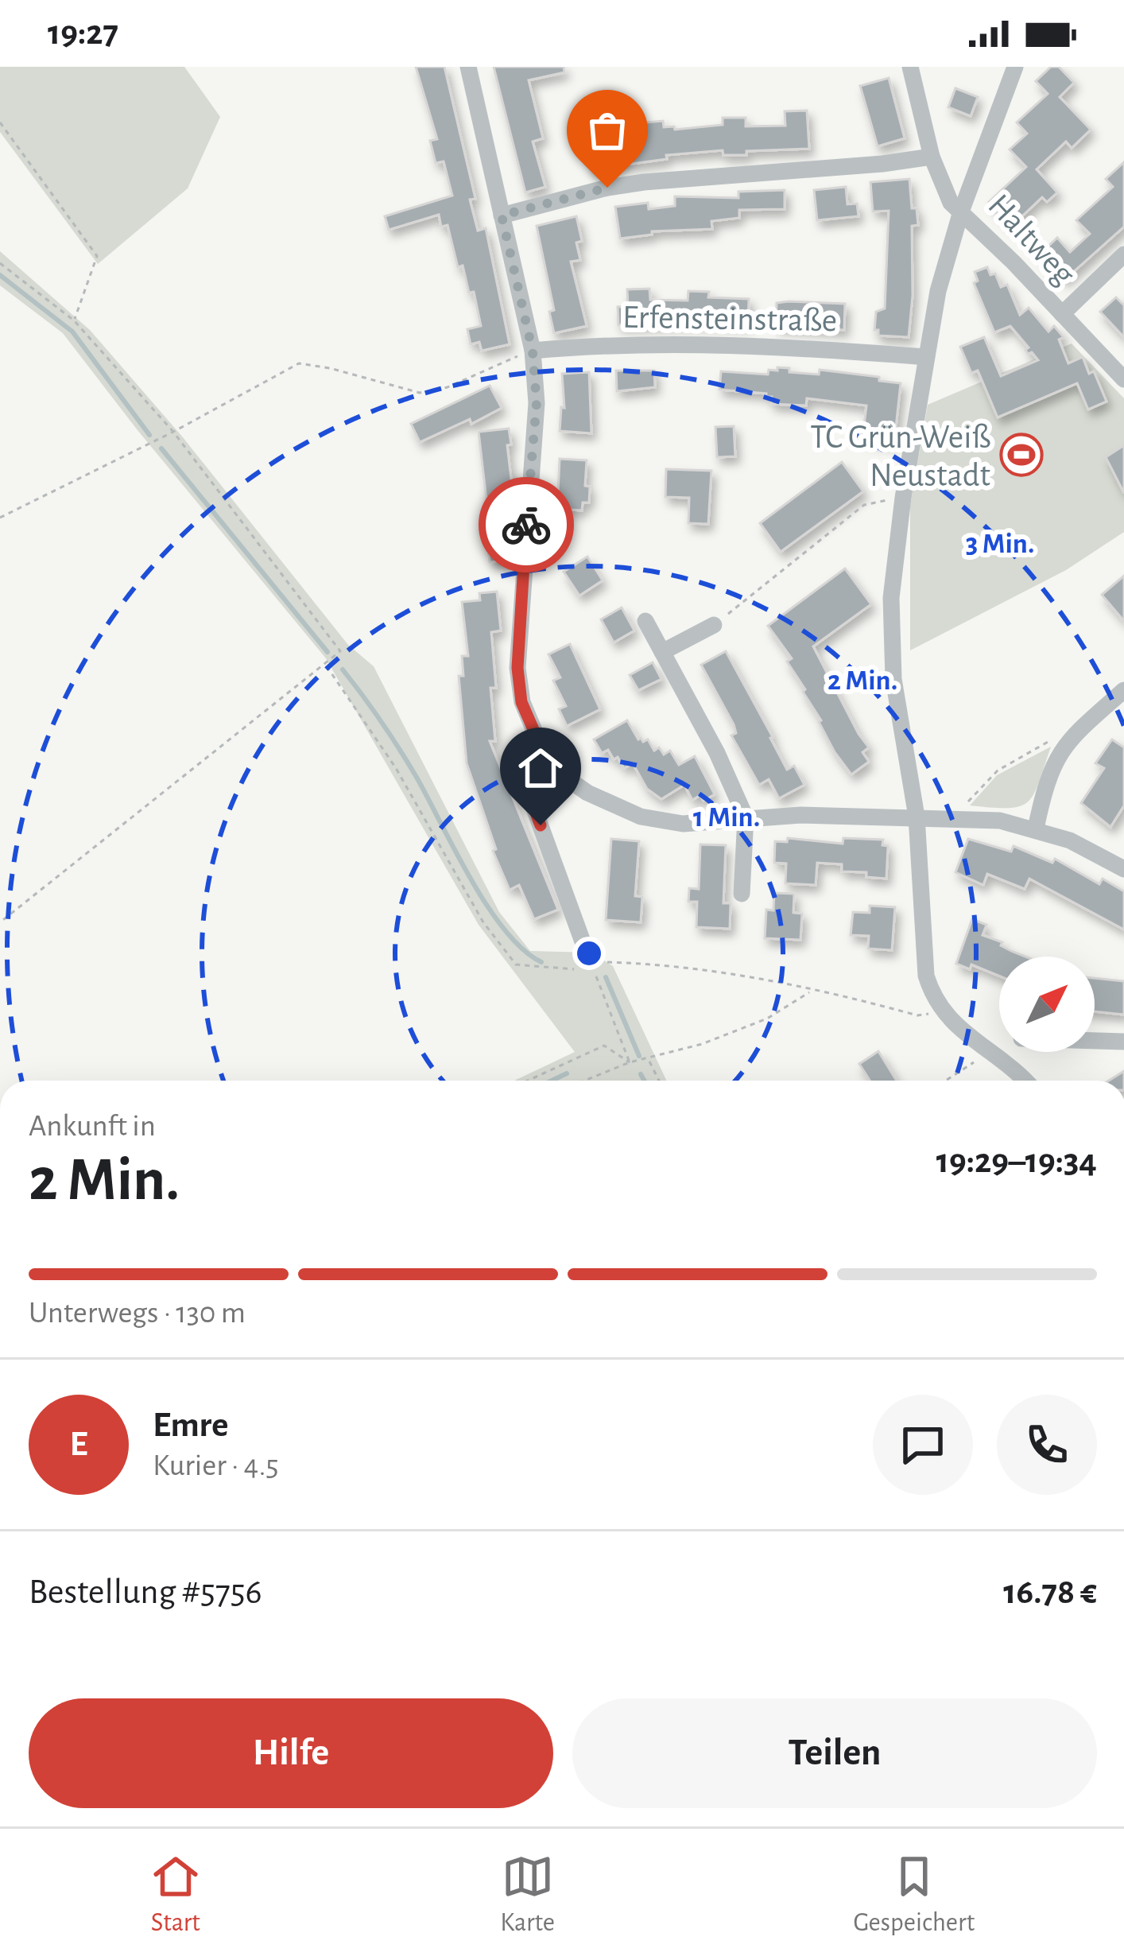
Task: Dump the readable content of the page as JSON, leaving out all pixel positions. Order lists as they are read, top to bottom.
{
  "streets": {
    "street": ["Haltweg", "Erfensteinstraße"]
  },
  "places": {
    "sports": ["TC Grün-Weiß Neustadt"]
  },
  "north": "top right",
  "page": {
    "status": "19:27",
    "heading": ["2 Min.", "Ankunft in", "19:29–19:34"],
    "panel": [
      "Emre",
      "Kurier · 4.5",
      "Bestellung #5756",
      "16.78 €"
    ],
    "bar": "Unterwegs · 130 m",
    "round": "E",
    "buttons": ["Hilfe", "Teilen"],
    "tabs": ["Start", "Karte", "Gespeichert"]
  },
  "rings": ["3 Min.", "2 Min.", "1 Min."]
}
